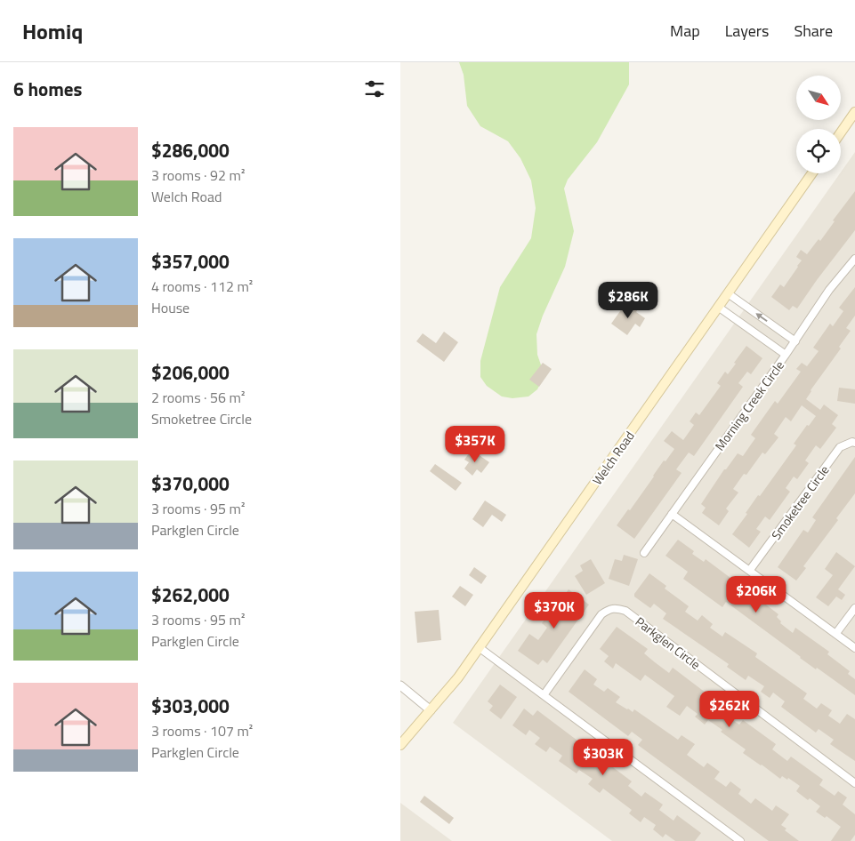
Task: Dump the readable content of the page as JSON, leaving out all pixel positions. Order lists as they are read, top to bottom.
{
  "streets": {
    "main road": ["Welch Road"],
    "street": ["Morning Creek Circle", "Smoketree Circle", "Parkglen Circle"]
  },
  "north": "bottom right",
  "page": {
    "header": "Homiq",
    "nav": ["Map", "Layers", "Share"],
    "heading": "6 homes",
    "list": [
      {
        "name": "$286,000",
        "note": "3 rooms · 92 m² · Welch Road"
      },
      {
        "name": "$357,000",
        "note": "4 rooms · 112 m² · House"
      },
      {
        "name": "$206,000",
        "note": "2 rooms · 56 m² · Smoketree Circle"
      },
      {
        "name": "$370,000",
        "note": "3 rooms · 95 m² · Parkglen Circle"
      },
      {
        "name": "$262,000",
        "note": "3 rooms · 95 m² · Parkglen Circle"
      },
      {
        "name": "$303,000",
        "note": "3 rooms · 107 m² · Parkglen Circle"
      }
    ],
    "price": [
      "$286K",
      "$357K",
      "$206K",
      "$370K",
      "$262K",
      "$303K"
    ]
  }
}
